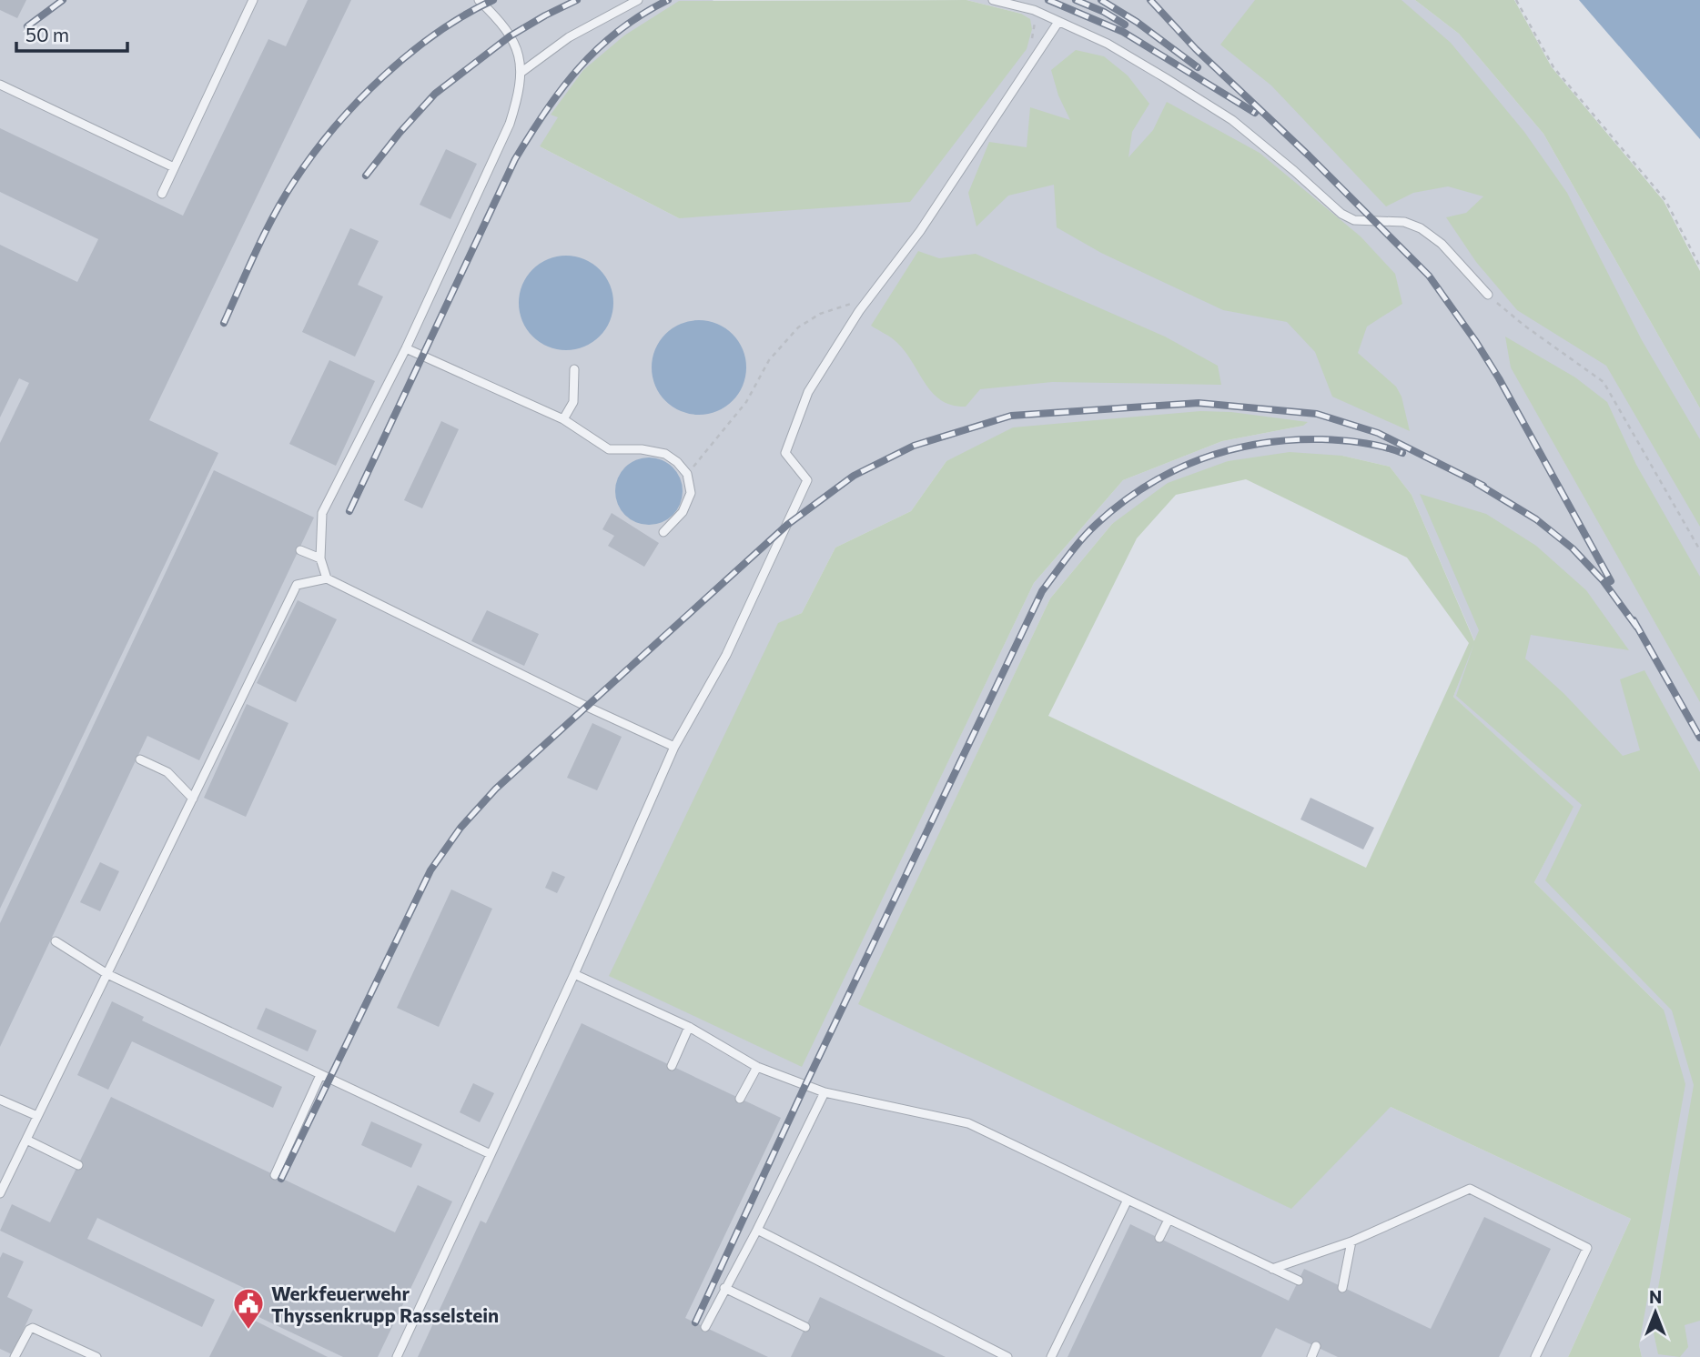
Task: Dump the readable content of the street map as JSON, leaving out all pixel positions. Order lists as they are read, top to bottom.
{
  "places": {
    "public building": ["Werkfeuerwehr Thyssenkrupp Rasselstein"]
  },
  "scale_bar": "50 m",
  "north": "top"
}
